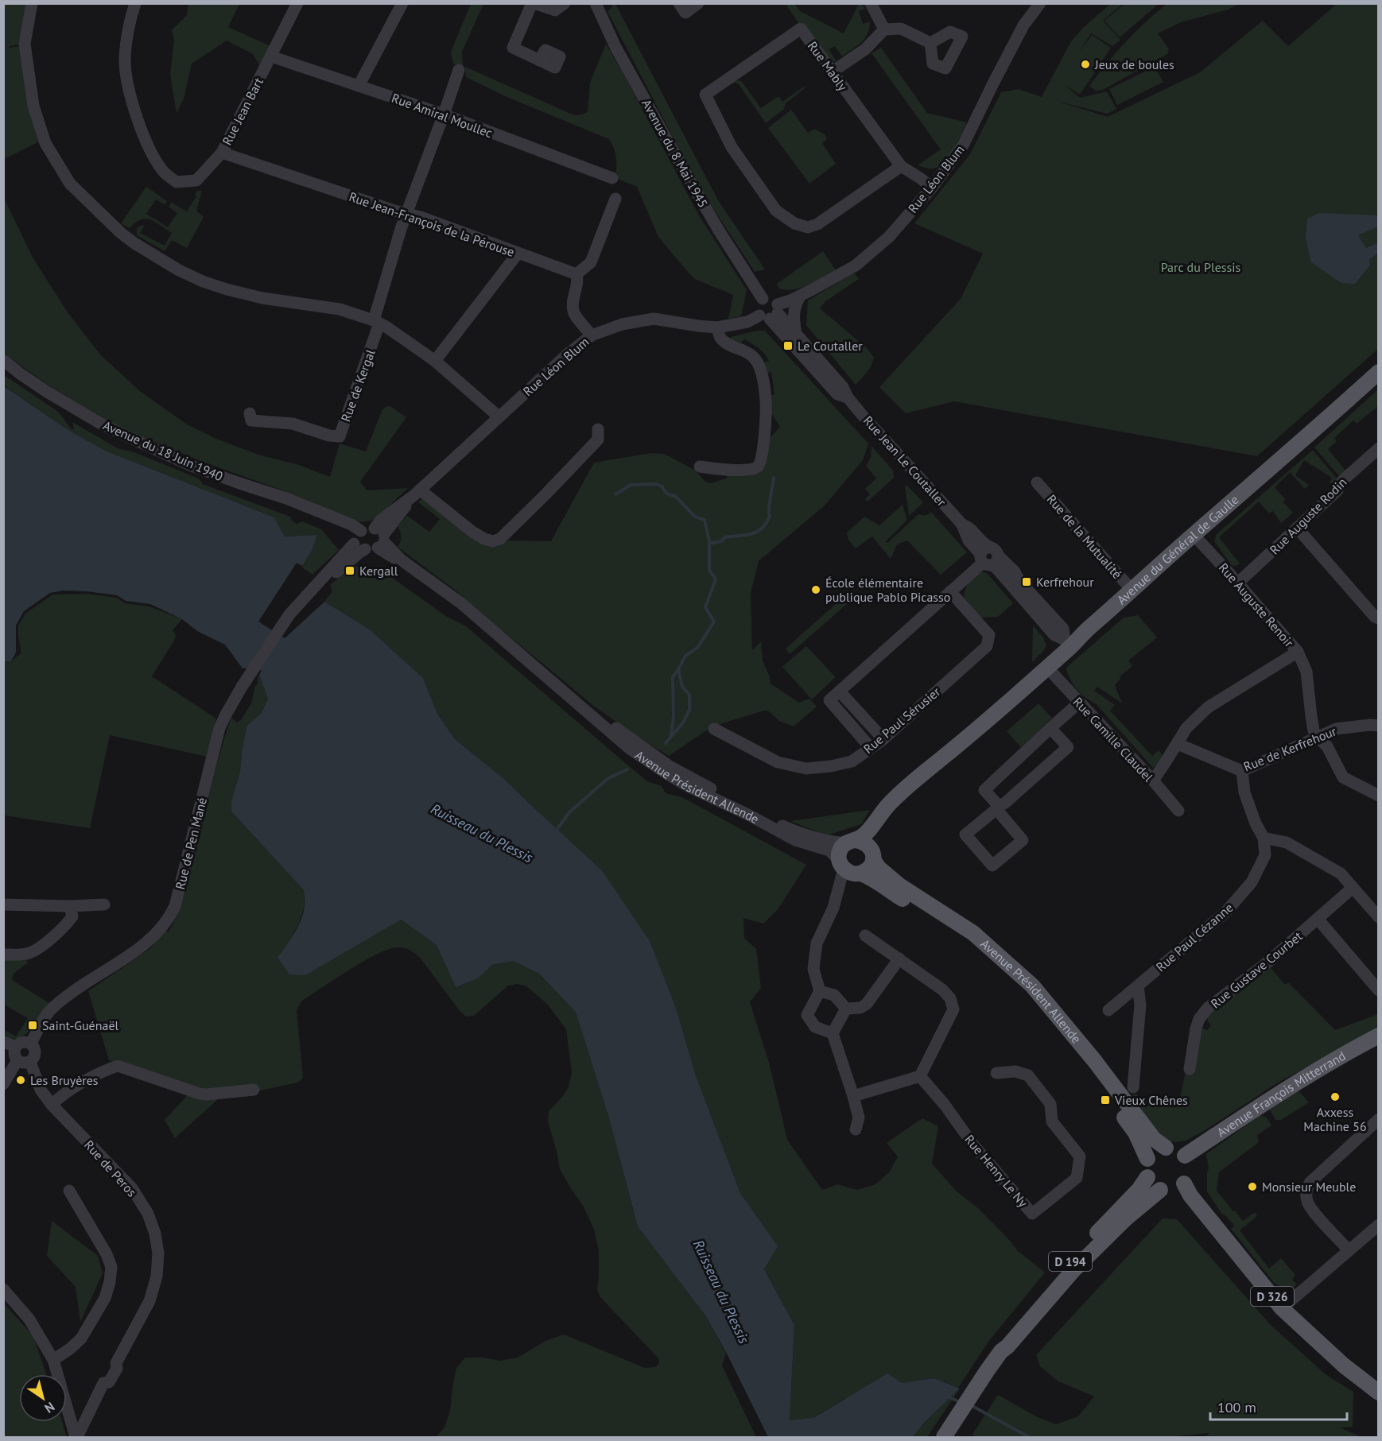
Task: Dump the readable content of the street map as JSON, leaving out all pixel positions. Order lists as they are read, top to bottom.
{
  "streets": {
    "main road": [
      "Avenue du Général de Gaulle",
      "Avenue Président Allende",
      "Avenue François Mitterrand",
      "D 194",
      "D 326"
    ],
    "street": [
      "Rue Mably",
      "Rue Jean Bart",
      "Rue Amiral Moullec",
      "Avenue du 8 Mai 1945",
      "Rue Léon Blum",
      "Rue Jean-François de la Pérouse",
      "Rue de Kergal",
      "Avenue du 18 Juin 1940",
      "Rue Jean Le Coutaller",
      "Rue Auguste Rodin",
      "Rue de la Mutualité",
      "Rue Auguste Renoir",
      "Rue Paul Sérusier",
      "Rue Camille Claudel",
      "Rue de Kerfrehour",
      "Rue de Pen Mané",
      "Rue Paul Cézanne",
      "Rue Gustave Courbet",
      "Rue de Peros",
      "Rue Henry Le Ny"
    ]
  },
  "crossings": [
    ["Rue Mably", "Rue Léon Blum"],
    ["Rue Jean Bart", "Rue Amiral Moullec"],
    ["Rue Jean Bart", "Rue Jean-François de la Pérouse"],
    ["Rue Léon Blum", "Avenue du 18 Juin 1940"],
    ["Rue Léon Blum", "Rue Jean Le Coutaller"],
    ["Rue Léon Blum", "Avenue Président Allende"],
    ["Rue Léon Blum", "Rue de Pen Mané"],
    ["Avenue du 18 Juin 1940", "Avenue Président Allende"],
    ["Avenue du 18 Juin 1940", "Rue de Pen Mané"],
    ["Rue Jean Le Coutaller", "Avenue du Général de Gaulle"],
    ["Rue Auguste Rodin", "Rue Auguste Renoir"],
    ["Rue de la Mutualité", "Avenue du Général de Gaulle"],
    ["Avenue du Général de Gaulle", "Rue Auguste Renoir"],
    ["Avenue du Général de Gaulle", "Rue Camille Claudel"],
    ["Avenue du Général de Gaulle", "Avenue Président Allende"],
    ["Rue Auguste Renoir", "Rue de Kerfrehour"],
    ["Rue de Kerfrehour", "Rue Paul Cézanne"],
    ["Avenue Président Allende", "Rue de Pen Mané"],
    ["Avenue Président Allende", "Avenue François Mitterrand"],
    ["Avenue Président Allende", "D 194"],
    ["Avenue Président Allende", "D 326"],
    ["Rue de Pen Mané", "Rue de Peros"],
    ["Avenue François Mitterrand", "D 194"],
    ["Avenue François Mitterrand", "D 326"],
    ["D 194", "D 326"]
  ],
  "water": ["Ruisseau du Plessis"],
  "parks": ["Parc du Plessis"],
  "places": {
    "other": [
      "Jeux de boules",
      "École élémentaire publique Pablo Picasso",
      "Les Bruyères",
      "Axxess Machine 56",
      "Monsieur Meuble"
    ],
    "transit": [
      "Le Coutaller",
      "Kergall",
      "Kerfrehour",
      "Saint-Guénaël",
      "Vieux Chênes"
    ]
  },
  "scale_bar": "100 m",
  "north": "bottom right"
}
